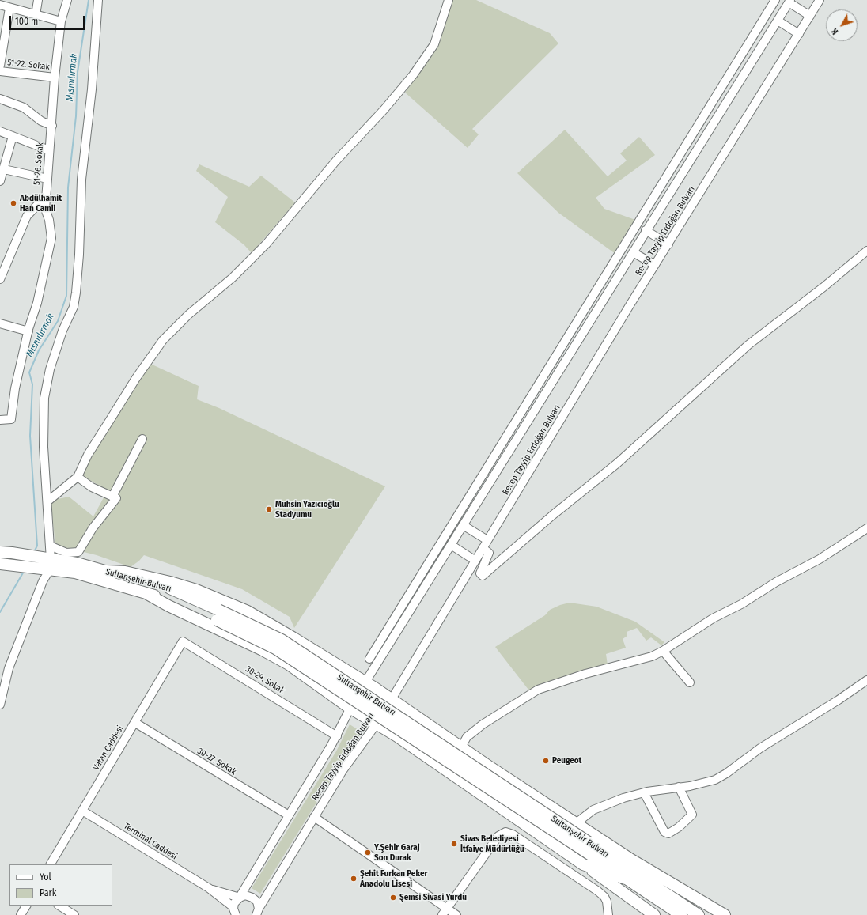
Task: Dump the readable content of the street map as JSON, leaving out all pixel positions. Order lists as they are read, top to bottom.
{
  "streets": {
    "highway": ["Sultanşehir Bulvarı"],
    "street": [
      "51-22. Sokak",
      "51-26. Sokak",
      "Recep Tayyip Erdoğan Bulvarı",
      "30-29. Sokak",
      "Vatan Caddesi",
      "30-27. Sokak",
      "Terminal Caddesi"
    ]
  },
  "crossings": [
    ["51-22. Sokak", "51-26. Sokak"],
    ["Recep Tayyip Erdoğan Bulvarı", "30-29. Sokak"],
    ["Recep Tayyip Erdoğan Bulvarı", "30-27. Sokak"],
    ["Recep Tayyip Erdoğan Bulvarı", "Terminal Caddesi"],
    ["30-29. Sokak", "Vatan Caddesi"],
    ["Vatan Caddesi", "30-27. Sokak"],
    ["Vatan Caddesi", "Terminal Caddesi"]
  ],
  "water": ["Mısmılırmak"],
  "places": [
    "Abdülhamit Han Camii",
    "Muhsin Yazıcıoğlu Stadyumu",
    "Peugeot",
    "Sivas Belediyesi İtfaiye Müdürlüğü",
    "Y.Şehir Garaj Son Durak",
    "Şehit Furkan Peker Anadolu Lisesi",
    "Şemsi Sivasi Yurdu"
  ],
  "legend": ["Yol", "Park"],
  "scale_bar": "100 m",
  "north": "bottom left"
}
